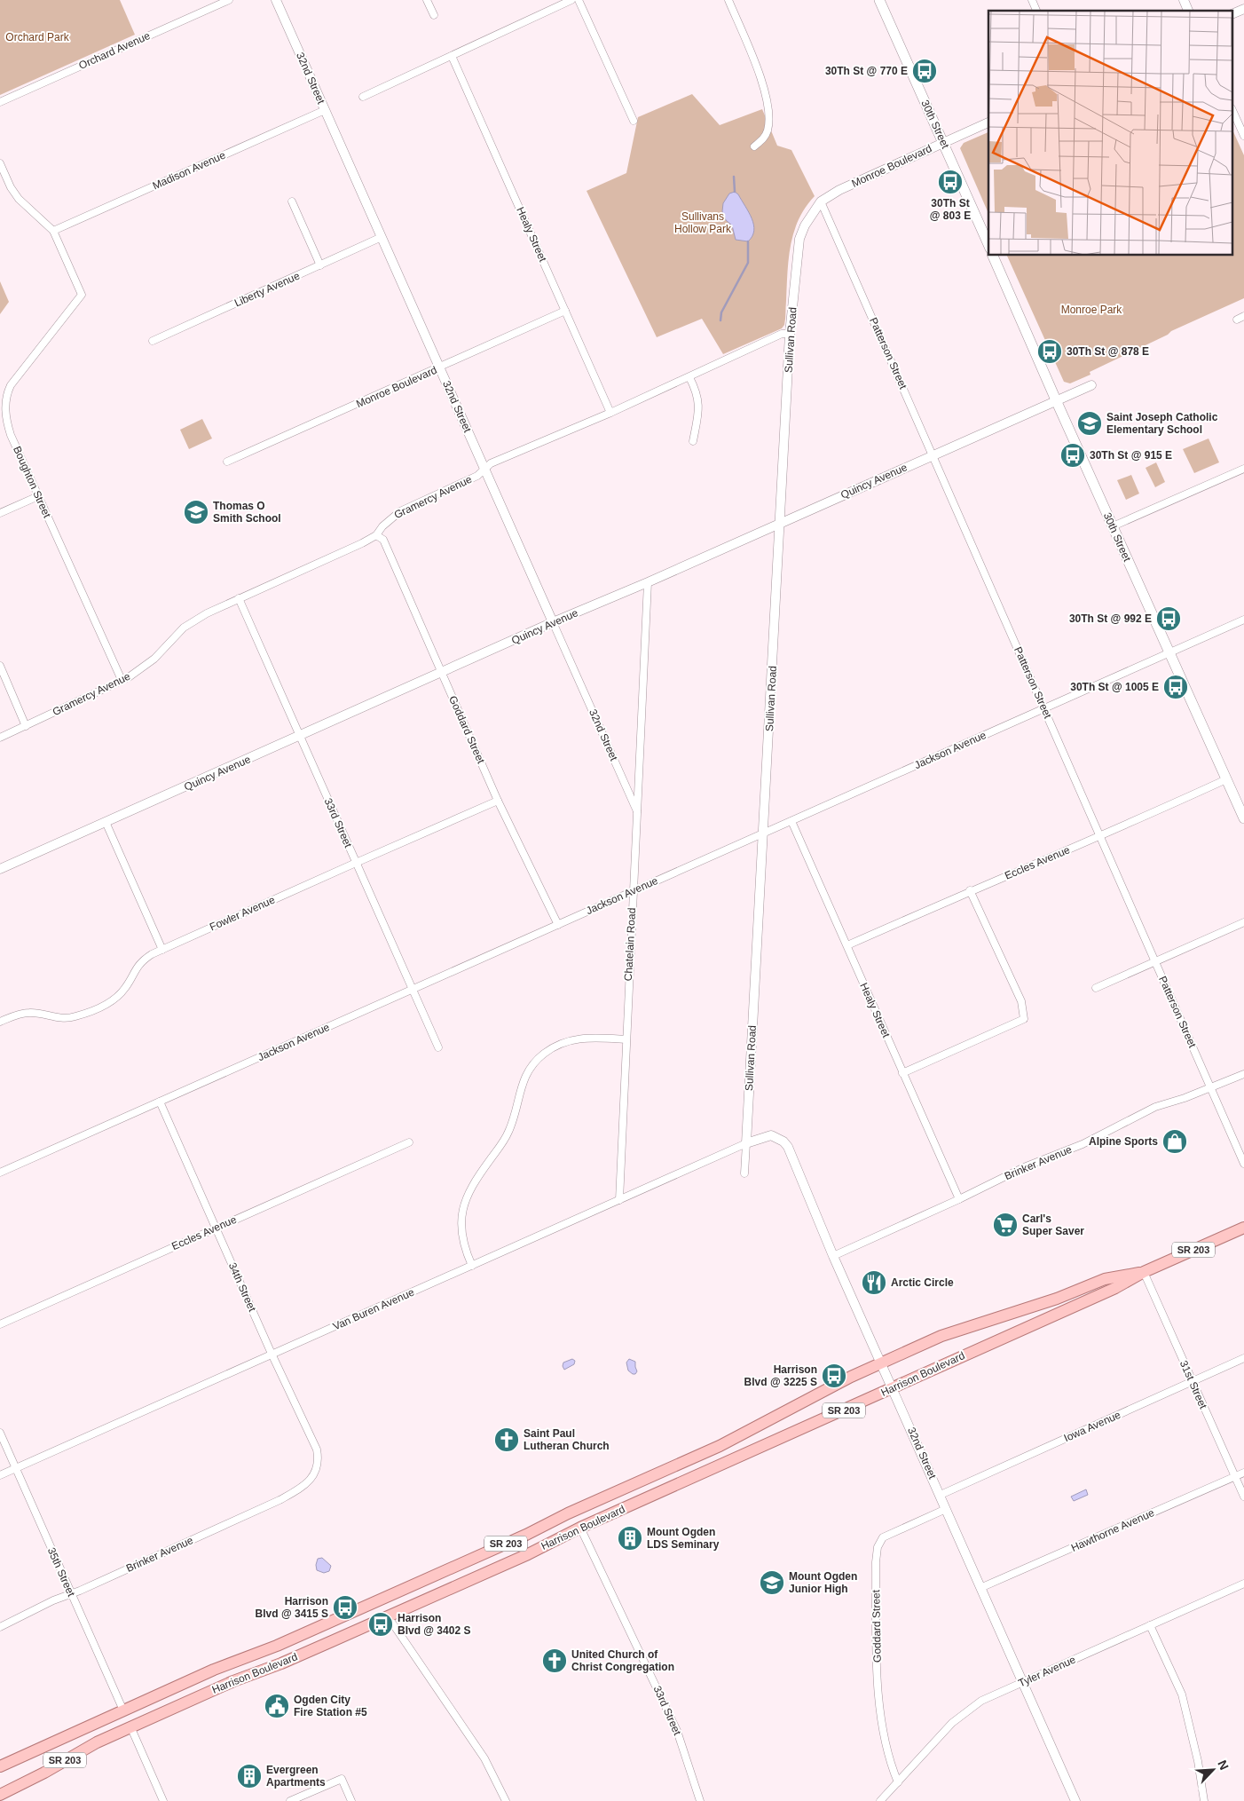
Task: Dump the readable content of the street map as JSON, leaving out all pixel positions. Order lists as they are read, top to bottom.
{
  "streets": {
    "main road": ["30th Street", "SR 203", "Harrison Boulevard"],
    "street": [
      "Orchard Avenue",
      "32nd Street",
      "Monroe Boulevard",
      "Madison Avenue",
      "Healy Street",
      "Liberty Avenue",
      "Sullivan Road",
      "Patterson Street",
      "Quincy Avenue",
      "Boughton Street",
      "Gramercy Avenue",
      "Goddard Street",
      "Jackson Avenue",
      "33rd Street",
      "Eccles Avenue",
      "Fowler Avenue",
      "Chatelain Road",
      "Brinker Avenue",
      "34th Street",
      "Van Buren Avenue",
      "31st Street",
      "Iowa Avenue",
      "Hawthorne Avenue",
      "35th Street",
      "Tyler Avenue"
    ]
  },
  "crossings": [
    ["32nd Street", "Monroe Boulevard"],
    ["32nd Street", "Madison Avenue"],
    ["32nd Street", "Liberty Avenue"],
    ["32nd Street", "Sullivan Road"],
    ["32nd Street", "Quincy Avenue"],
    ["32nd Street", "Gramercy Avenue"],
    ["32nd Street", "Goddard Street"],
    ["32nd Street", "Chatelain Road"],
    ["32nd Street", "Brinker Avenue"],
    ["32nd Street", "Van Buren Avenue"],
    ["32nd Street", "Harrison Boulevard"],
    ["32nd Street", "Iowa Avenue"],
    ["32nd Street", "Hawthorne Avenue"],
    ["32nd Street", "Tyler Avenue"],
    ["30th Street", "Monroe Boulevard"],
    ["30th Street", "Quincy Avenue"],
    ["30th Street", "Jackson Avenue"],
    ["30th Street", "Eccles Avenue"],
    ["Monroe Boulevard", "Healy Street"],
    ["Monroe Boulevard", "Sullivan Road"],
    ["Monroe Boulevard", "Patterson Street"],
    ["Madison Avenue", "Boughton Street"],
    ["Healy Street", "Gramercy Avenue"],
    ["Healy Street", "Jackson Avenue"],
    ["Healy Street", "Eccles Avenue"],
    ["Healy Street", "Brinker Avenue"],
    ["Sullivan Road", "Quincy Avenue"],
    ["Sullivan Road", "Gramercy Avenue"],
    ["Sullivan Road", "Jackson Avenue"],
    ["Sullivan Road", "Van Buren Avenue"],
    ["Patterson Street", "Quincy Avenue"],
    ["Patterson Street", "Jackson Avenue"],
    ["Patterson Street", "Eccles Avenue"],
    ["Patterson Street", "Brinker Avenue"],
    ["Quincy Avenue", "Goddard Street"],
    ["Quincy Avenue", "33rd Street"],
    ["Quincy Avenue", "Chatelain Road"],
    ["Boughton Street", "Gramercy Avenue"],
    ["Gramercy Avenue", "Goddard Street"],
    ["Gramercy Avenue", "33rd Street"],
    ["Goddard Street", "Jackson Avenue"],
    ["Goddard Street", "Fowler Avenue"],
    ["Goddard Street", "Tyler Avenue"],
    ["Jackson Avenue", "33rd Street"],
    ["Jackson Avenue", "Chatelain Road"],
    ["Jackson Avenue", "34th Street"],
    ["33rd Street", "Fowler Avenue"],
    ["33rd Street", "Harrison Boulevard"],
    ["Eccles Avenue", "34th Street"],
    ["Chatelain Road", "Van Buren Avenue"],
    ["Brinker Avenue", "34th Street"],
    ["Brinker Avenue", "35th Street"],
    ["34th Street", "Van Buren Avenue"],
    ["Van Buren Avenue", "35th Street"],
    ["Harrison Boulevard", "31st Street"],
    ["Harrison Boulevard", "35th Street"],
    ["31st Street", "Iowa Avenue"],
    ["31st Street", "Hawthorne Avenue"]
  ],
  "parks": ["Orchard Park", "Sullivans Hollow Park", "Monroe Park"],
  "places": {
    "bus stop": [
      "30Th St @ 770 E",
      "30Th St @ 803 E",
      "30Th St @ 878 E",
      "30Th St @ 915 E",
      "30Th St @ 992 E",
      "30Th St @ 1005 E",
      "Harrison Blvd @ 3225 S",
      "Harrison Blvd @ 3415 S",
      "Harrison Blvd @ 3402 S"
    ],
    "school or university": ["Saint Joseph Catholic Elementary School", "Thomas O Smith School", "Mount Ogden Junior High"],
    "shop": ["Alpine Sports"],
    "supermarket": ["Carl's Super Saver"],
    "restaurant": ["Arctic Circle"],
    "church": ["Saint Paul Lutheran Church", "United Church of Christ Congregation"],
    "building": ["Mount Ogden LDS Seminary", "Evergreen Apartments"],
    "public building": ["Ogden City Fire Station #5"]
  },
  "north": "top right"
}
